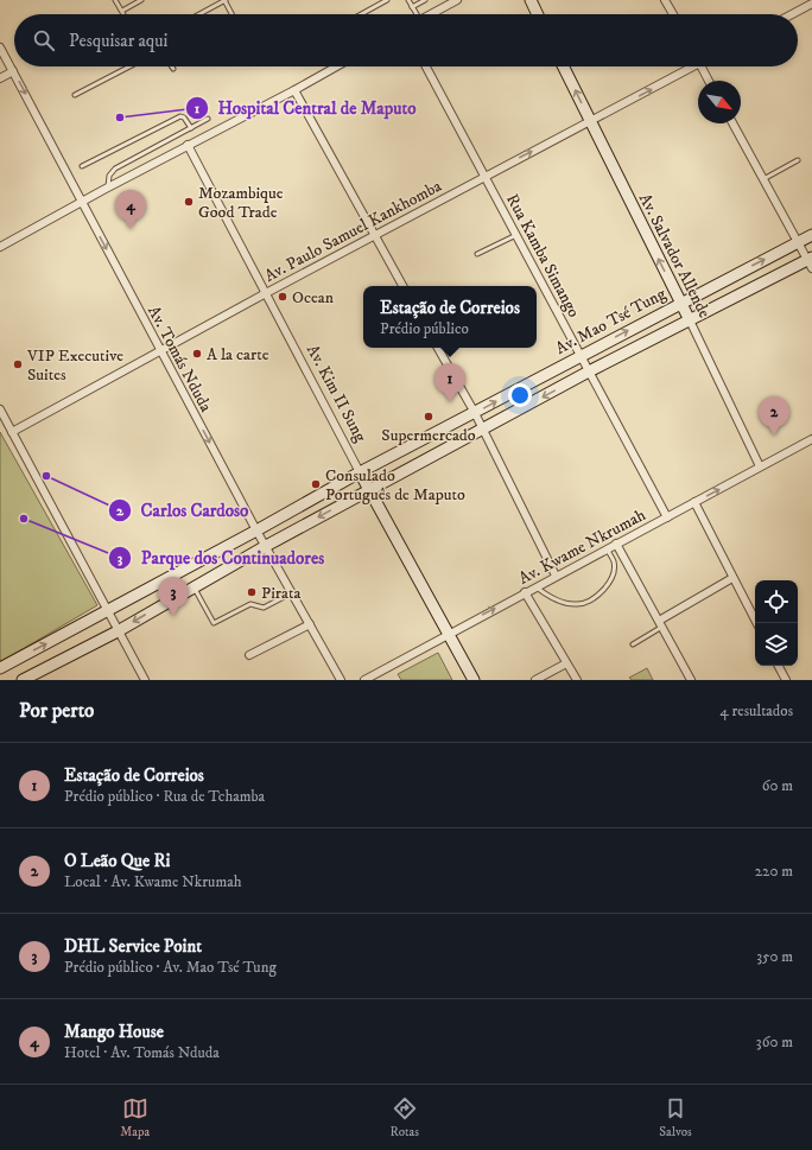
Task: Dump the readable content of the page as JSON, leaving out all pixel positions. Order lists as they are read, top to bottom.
{
  "streets": {
    "main road": ["Av. Salvador Allende", "Av. Mao Tsé Tung", "Av. Kim II Sung"],
    "street": [
      "Av. Paulo Samuel Kankhomba",
      "Rua Kamba Simango",
      "Av. Tomás Nduda",
      "Av. Kwame Nkrumah"
    ]
  },
  "crossings": [
    ["Av. Paulo Samuel Kankhomba", "Rua Kamba Simango"],
    ["Av. Paulo Samuel Kankhomba", "Av. Salvador Allende"],
    ["Av. Paulo Samuel Kankhomba", "Av. Tomás Nduda"],
    ["Av. Paulo Samuel Kankhomba", "Av. Kim II Sung"],
    ["Rua Kamba Simango", "Av. Mao Tsé Tung"],
    ["Rua Kamba Simango", "Av. Kwame Nkrumah"],
    ["Av. Salvador Allende", "Av. Mao Tsé Tung"],
    ["Av. Salvador Allende", "Av. Kwame Nkrumah"],
    ["Av. Mao Tsé Tung", "Av. Tomás Nduda"],
    ["Av. Mao Tsé Tung", "Av. Kim II Sung"],
    ["Av. Kim II Sung", "Av. Kwame Nkrumah"]
  ],
  "one_way": ["Av. Salvador Allende", "Av. Tomás Nduda"],
  "places": [
    "Hospital Central de Maputo",
    "Mozambique Good Trade",
    "Ocean",
    "A la carte",
    "VIP Executive Suites",
    "Supermercado",
    "Carlos Cardoso",
    "Consulado Português de Maputo",
    "Parque dos Continuadores",
    "Pirata"
  ],
  "north": "bottom right",
  "page": {
    "search": "Pesquisar aqui",
    "pins": [
      "4",
      "1",
      "2",
      "3"
    ],
    "popup": ["Estação de Correios", "Prédio público"],
    "heading": ["Por perto", "4 resultados"],
    "list": [
      {
        "mark": "1",
        "name": "Estação de Correios",
        "note": "Prédio público · Rua de Tchamba",
        "value": "60 m"
      },
      {
        "mark": "2",
        "name": "O Leão Que Ri",
        "note": "Local · Av. Kwame Nkrumah",
        "value": "220 m"
      },
      {
        "mark": "3",
        "name": "DHL Service Point",
        "note": "Prédio público · Av. Mao Tsé Tung",
        "value": "350 m"
      },
      {
        "mark": "4",
        "name": "Mango House",
        "note": "Hotel · Av. Tomás Nduda",
        "value": "360 m"
      }
    ],
    "nav": ["Mapa", "Rotas", "Salvos"]
  }
}
